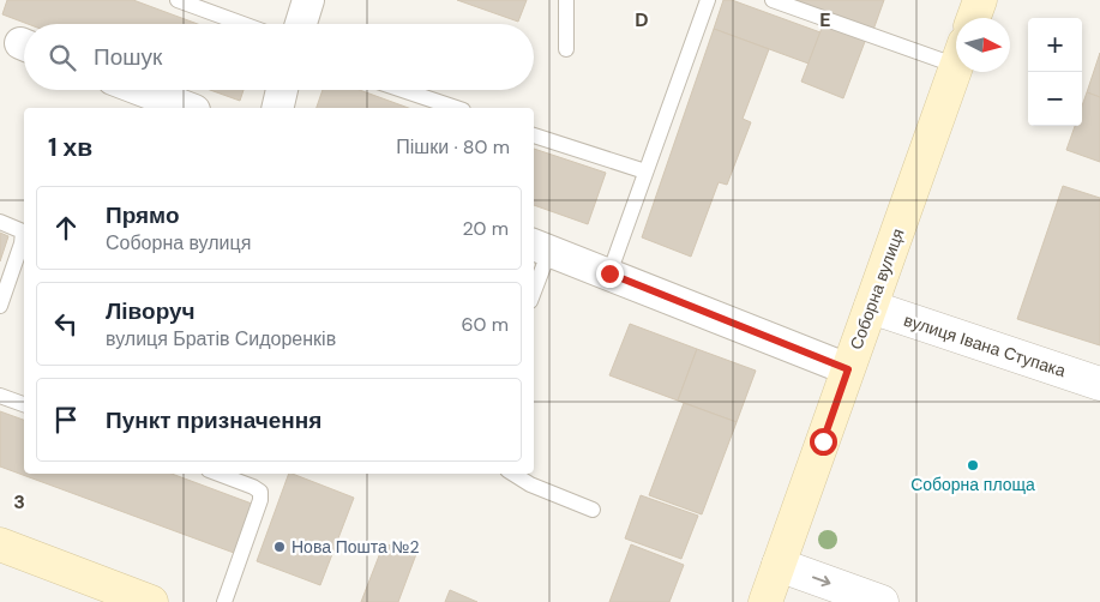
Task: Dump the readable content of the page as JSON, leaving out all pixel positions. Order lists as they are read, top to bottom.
{
  "streets": {
    "main road": ["Соборна вулиця"],
    "street": ["вулиця Івана Ступака"]
  },
  "crossings": [
    ["Соборна вулиця", "вулиця Івана Ступака"]
  ],
  "places": ["Соборна площа", "Нова Пошта №2"],
  "north": "right",
  "page": {
    "map_buttons": ["+", "−"],
    "search": "Пошук",
    "heading": ["1 хв", "Пішки · 80 m"],
    "list": [
      ["Прямо", "Соборна вулиця", "20 m"],
      ["Ліворуч", "вулиця Братів Сидоренків", "60 m"],
      "Пункт призначення"
    ]
  },
  "grid": {
    "columns": ["D", "E"],
    "rows": ["3"]
  }
}
